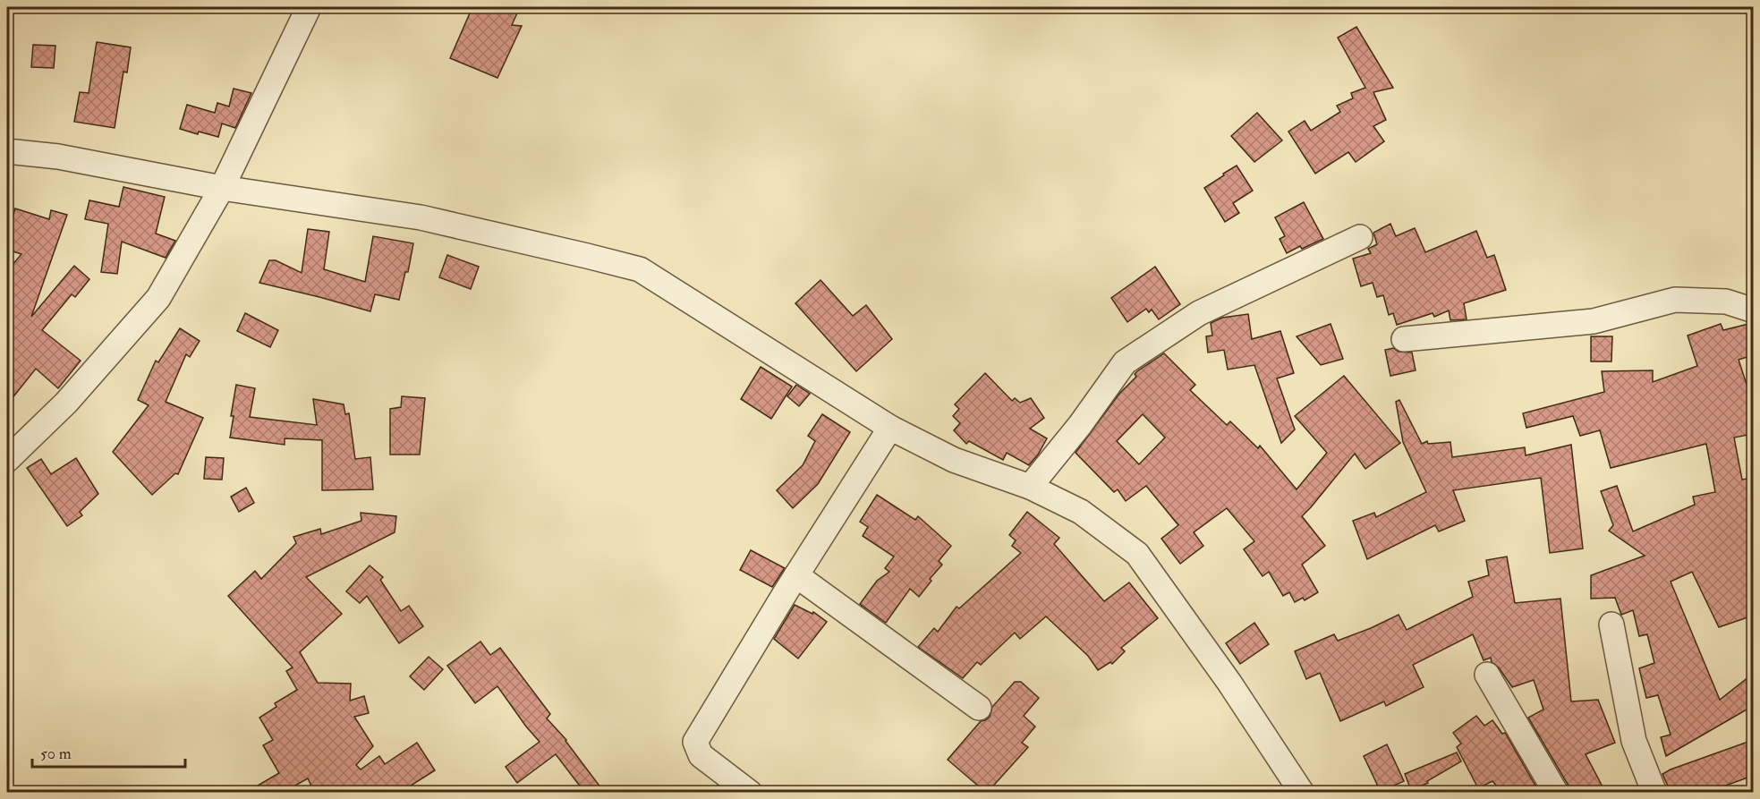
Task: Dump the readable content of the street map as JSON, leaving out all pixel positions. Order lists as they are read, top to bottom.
{
  "scale_bar": "50 m"
}
